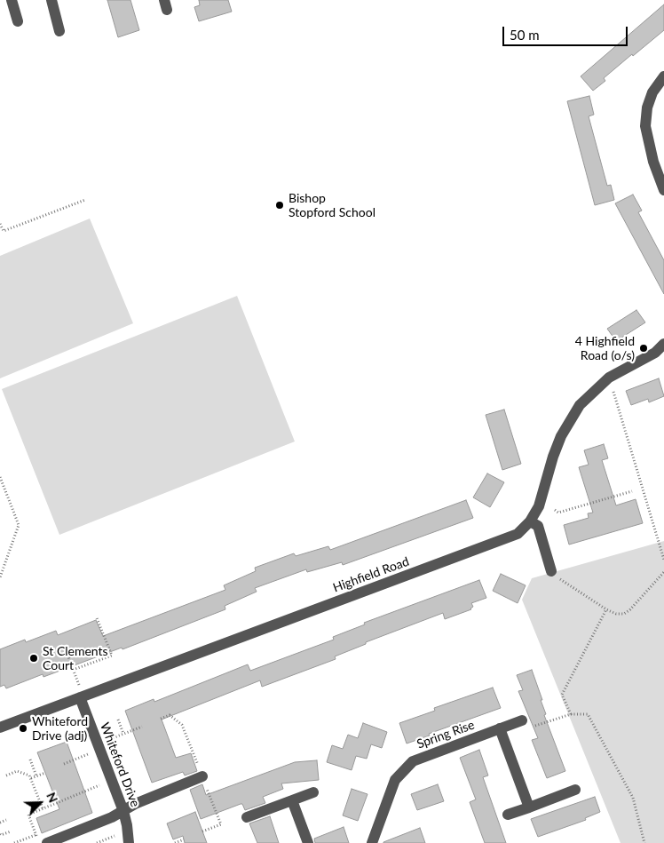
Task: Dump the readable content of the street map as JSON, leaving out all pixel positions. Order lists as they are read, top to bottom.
{
  "streets": {
    "street": ["Highfield Road", "Spring Rise", "Whiteford Drive"]
  },
  "crossings": [
    ["Highfield Road", "Whiteford Drive"]
  ],
  "places": [
    "Bishop Stopford School",
    "4 Highfield Road (o/s)",
    "St Clements Court",
    "Whiteford Drive (adj)"
  ],
  "scale_bar": "50 m",
  "north": "top right"
}
